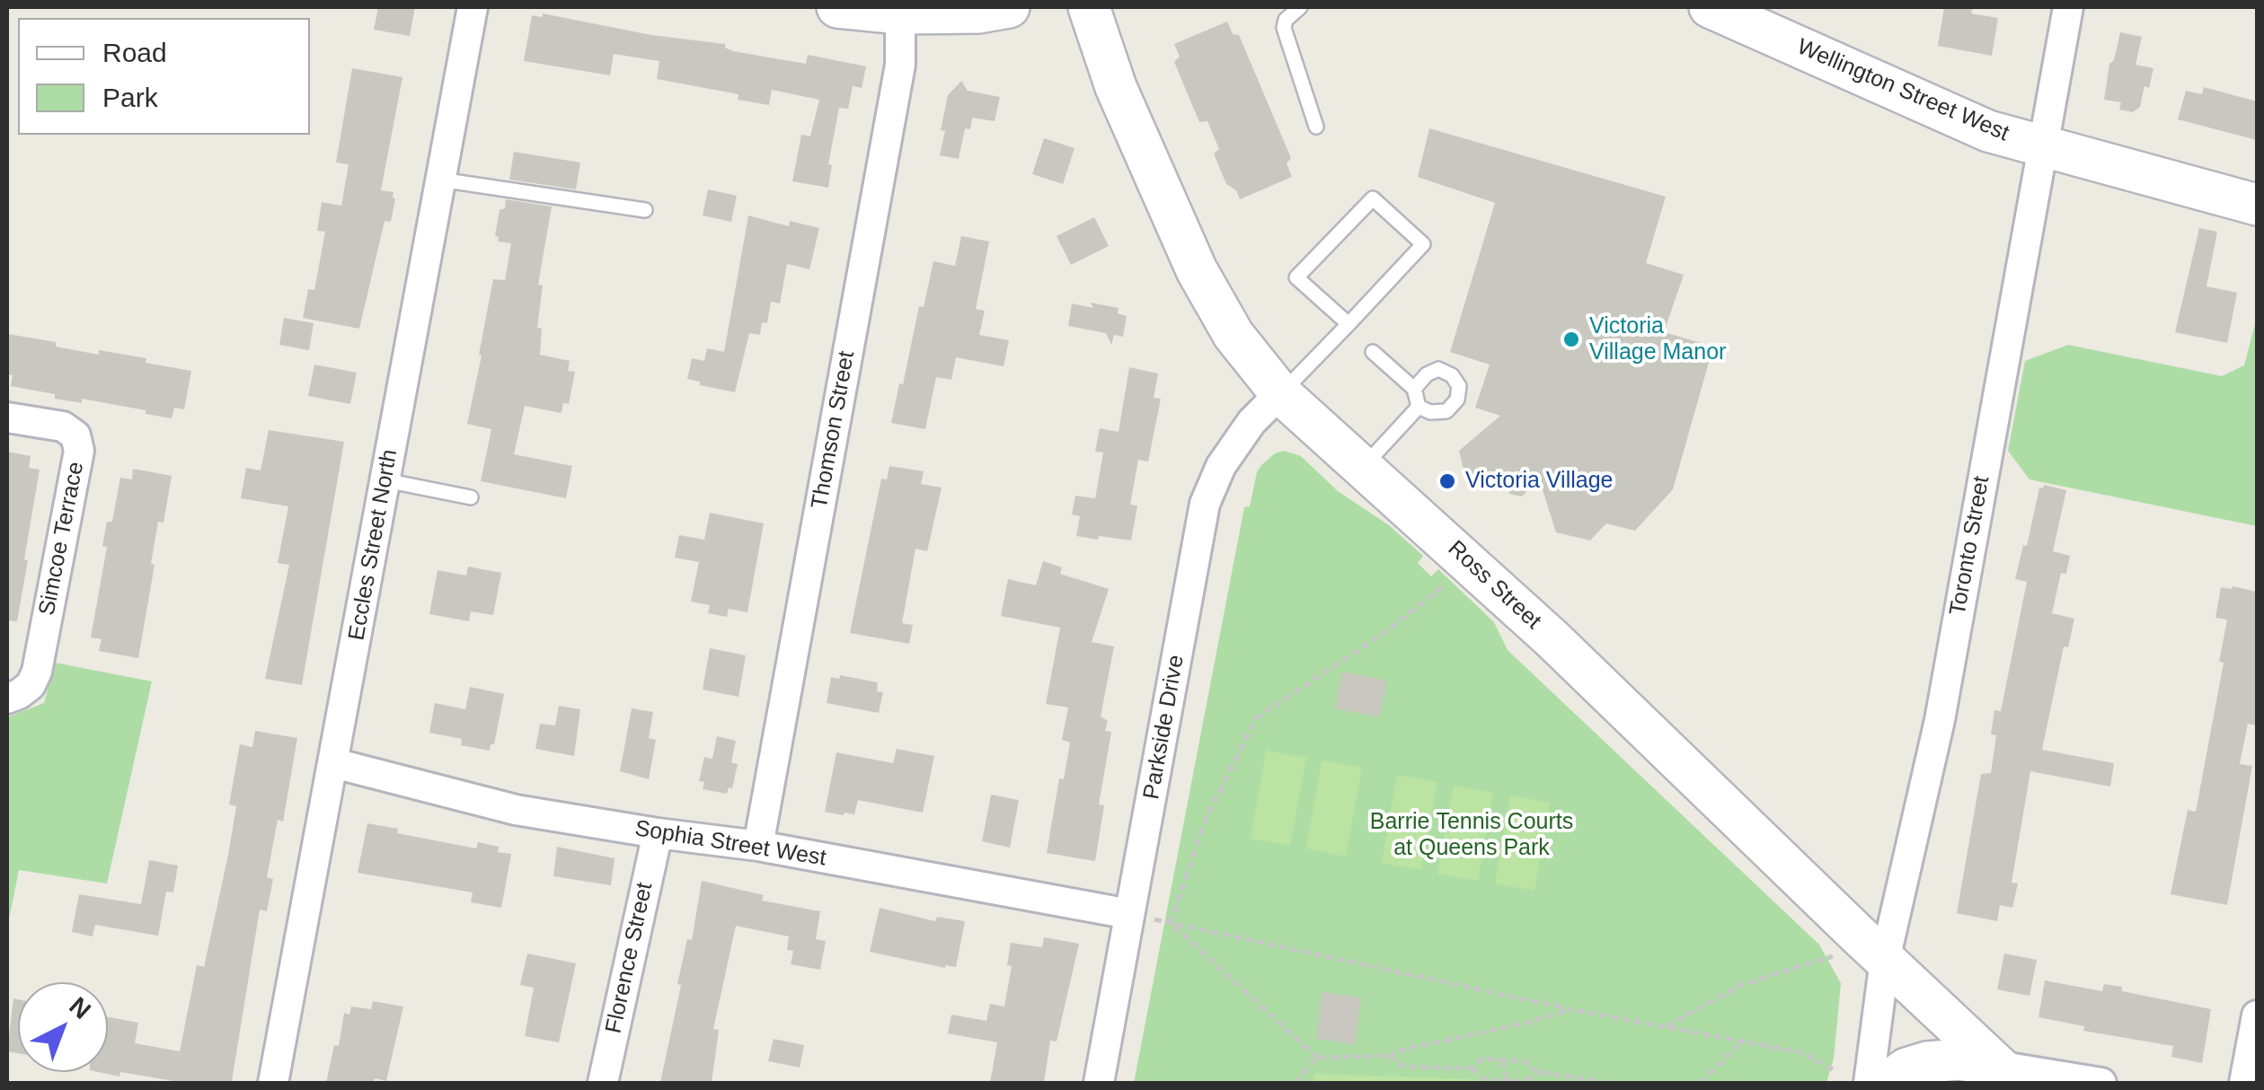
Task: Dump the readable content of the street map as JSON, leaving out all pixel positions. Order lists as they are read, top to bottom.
{
  "streets": {
    "main road": ["Wellington Street West", "Ross Street"],
    "street": [
      "Thomson Street",
      "Simcoe Terrace",
      "Eccles Street North",
      "Toronto Street",
      "Parkside Drive",
      "Sophia Street West",
      "Florence Street"
    ]
  },
  "crossings": [
    ["Wellington Street West", "Toronto Street"],
    ["Thomson Street", "Sophia Street West"],
    ["Eccles Street North", "Sophia Street West"],
    ["Toronto Street", "Ross Street"],
    ["Ross Street", "Parkside Drive"],
    ["Parkside Drive", "Sophia Street West"],
    ["Sophia Street West", "Florence Street"]
  ],
  "parks": ["Barrie Tennis Courts at Queens Park"],
  "places": ["Victoria Village Manor", "Victoria Village"],
  "legend": ["Road", "Park"],
  "north": "top right"
}
